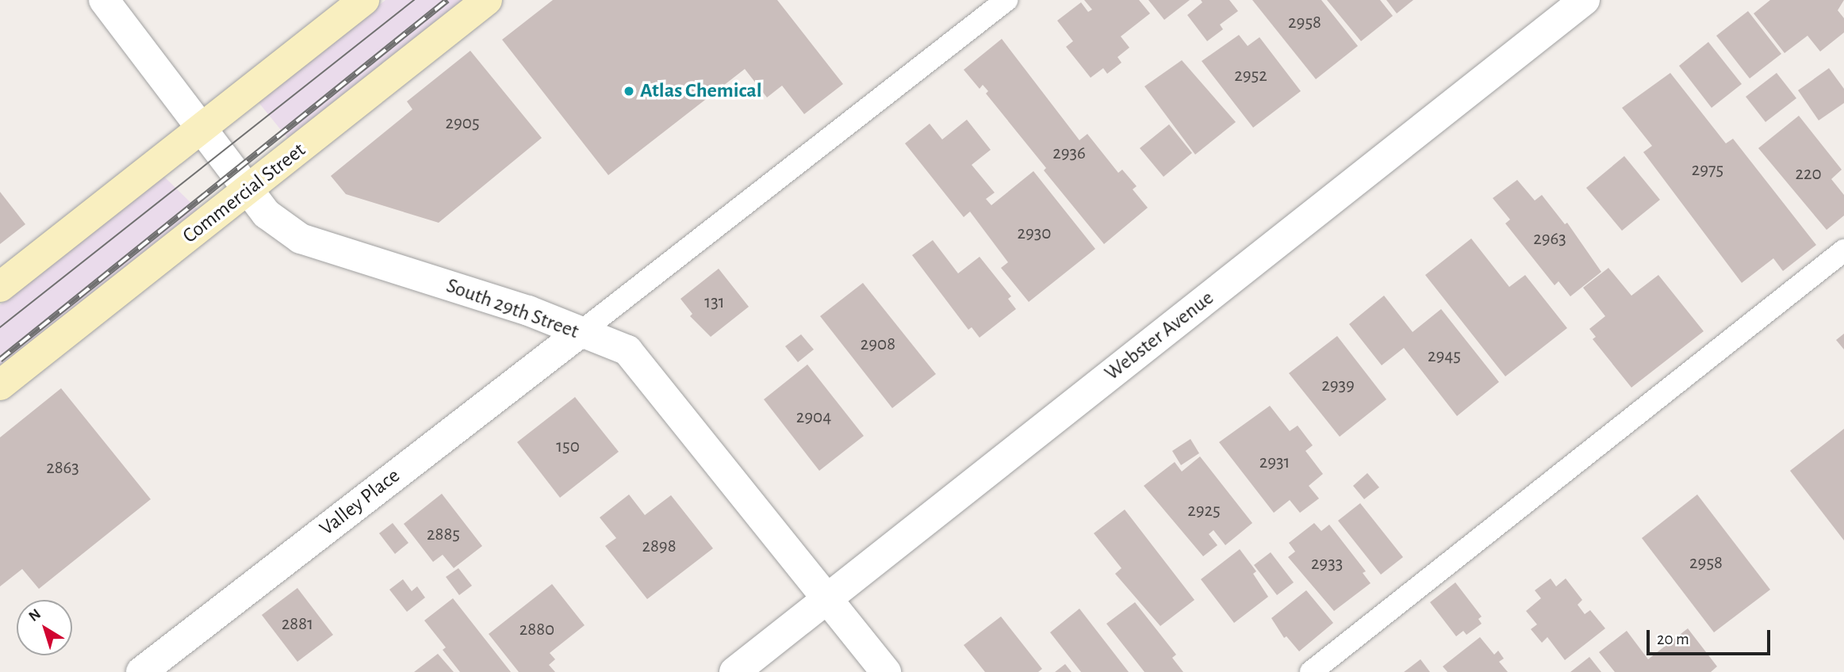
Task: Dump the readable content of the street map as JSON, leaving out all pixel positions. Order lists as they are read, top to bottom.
{
  "streets": {
    "main road": ["Commercial Street"],
    "street": ["South 29th Street", "Webster Avenue", "Valley Place"]
  },
  "crossings": [
    ["Commercial Street", "South 29th Street"],
    ["South 29th Street", "Webster Avenue"],
    ["South 29th Street", "Valley Place"]
  ],
  "places": ["Atlas Chemical"],
  "house_numbers": [
    "2958",
    "2952",
    "2905",
    "2936",
    "2975",
    "220",
    "2930",
    "2963",
    "131",
    "2908",
    "2945",
    "2939",
    "2904",
    "150",
    "2931",
    "2863",
    "2925",
    "2885",
    "2898",
    "2958",
    "2933",
    "2881",
    "2880"
  ],
  "scale_bar": "20 m",
  "north": "top left"
}
